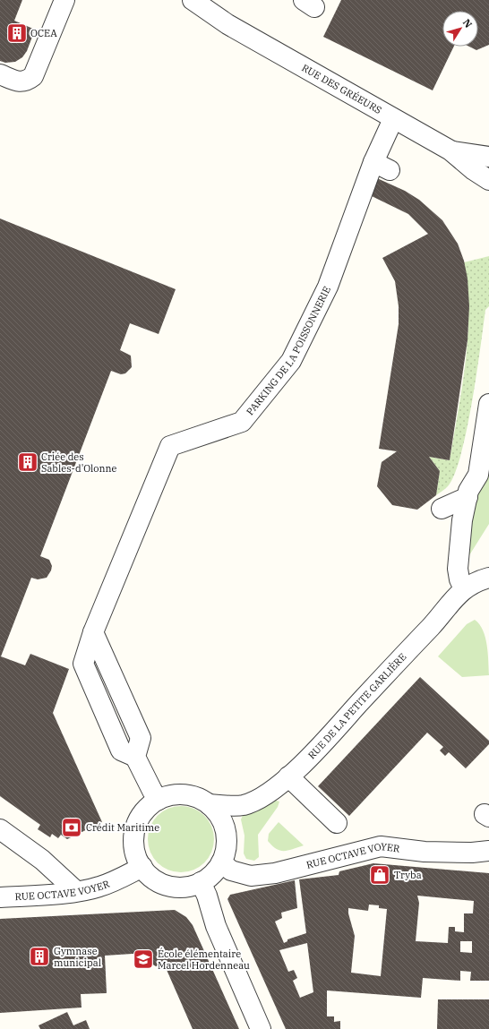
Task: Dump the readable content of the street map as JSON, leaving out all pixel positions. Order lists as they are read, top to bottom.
{
  "streets": {
    "street": [
      "RUE DES GRÉEURS",
      "PARKING DE LA POISSONNERIE",
      "RUE DE LA PETITE GARLIÈRE",
      "RUE OCTAVE VOYER"
    ]
  },
  "crossings": [
    ["RUE DES GRÉEURS", "PARKING DE LA POISSONNERIE"],
    ["RUE DE LA PETITE GARLIÈRE", "RUE OCTAVE VOYER"]
  ],
  "places": {
    "building": ["OCEA", "Criée des Sables-d'Olonne", "Gymnase municipal"],
    "bank": ["Crédit Maritime"],
    "shop": ["Tryba"],
    "school or university": ["École élémentaire Marcel Hordenneau"]
  },
  "north": "top right"
}
